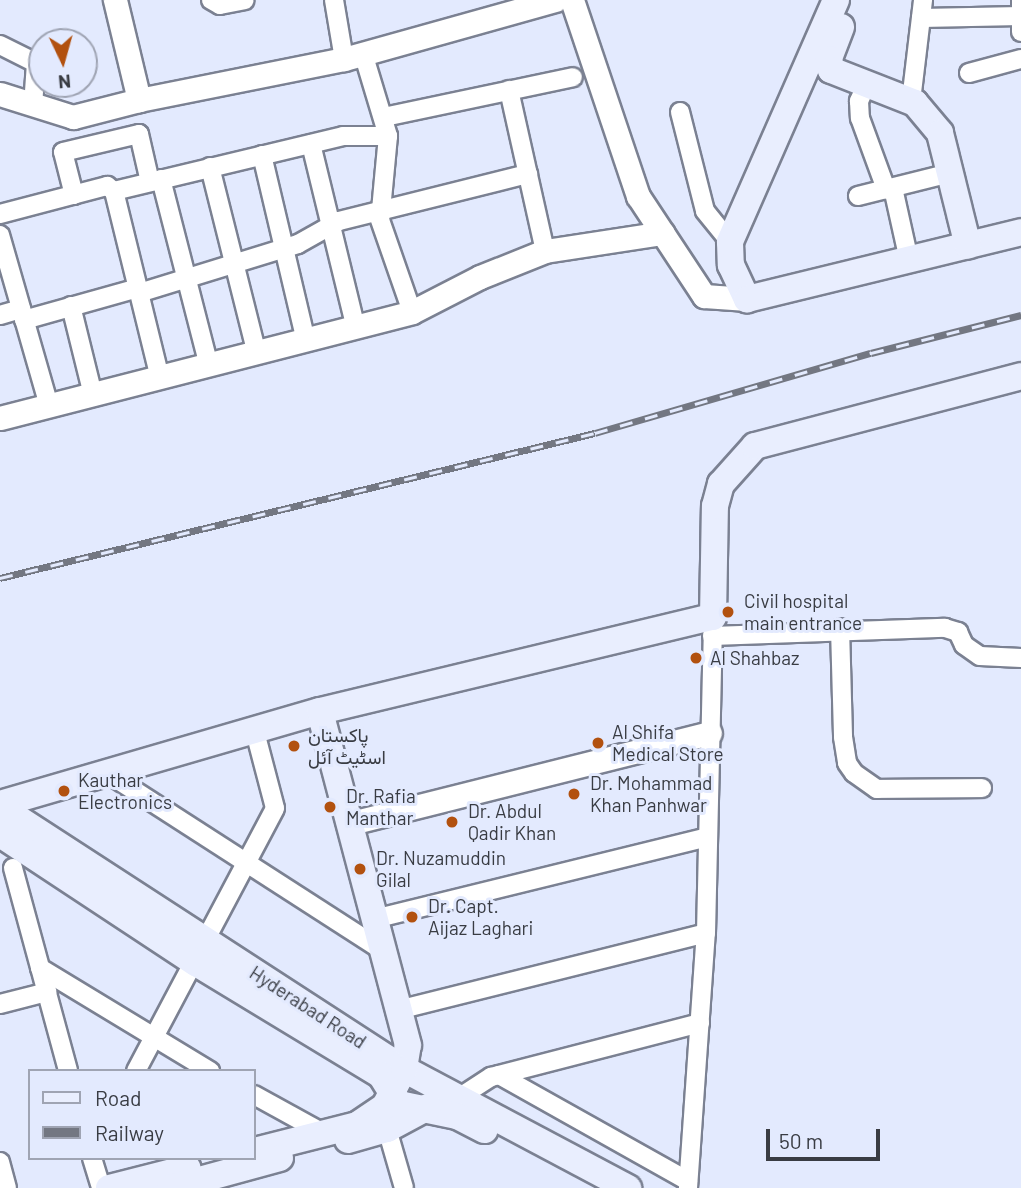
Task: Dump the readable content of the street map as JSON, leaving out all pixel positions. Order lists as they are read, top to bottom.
{
  "streets": {
    "main road": ["Hyderabad Road"]
  },
  "places": [
    "Civil hospital main entrance",
    "Al Shahbaz",
    "Al Shifa Medical Store",
    "پاکستان اسٹیٹ آئل",
    "Kauthar Electronics",
    "Dr. Mohammad Khan Panhwar",
    "Dr. Rafia Manthar",
    "Dr. Abdul Qadir Khan",
    "Dr. Nuzamuddin Gilal",
    "Dr. Capt. Aijaz Laghari"
  ],
  "legend": ["Road", "Railway"],
  "scale_bar": "50 m",
  "north": "bottom"
}
